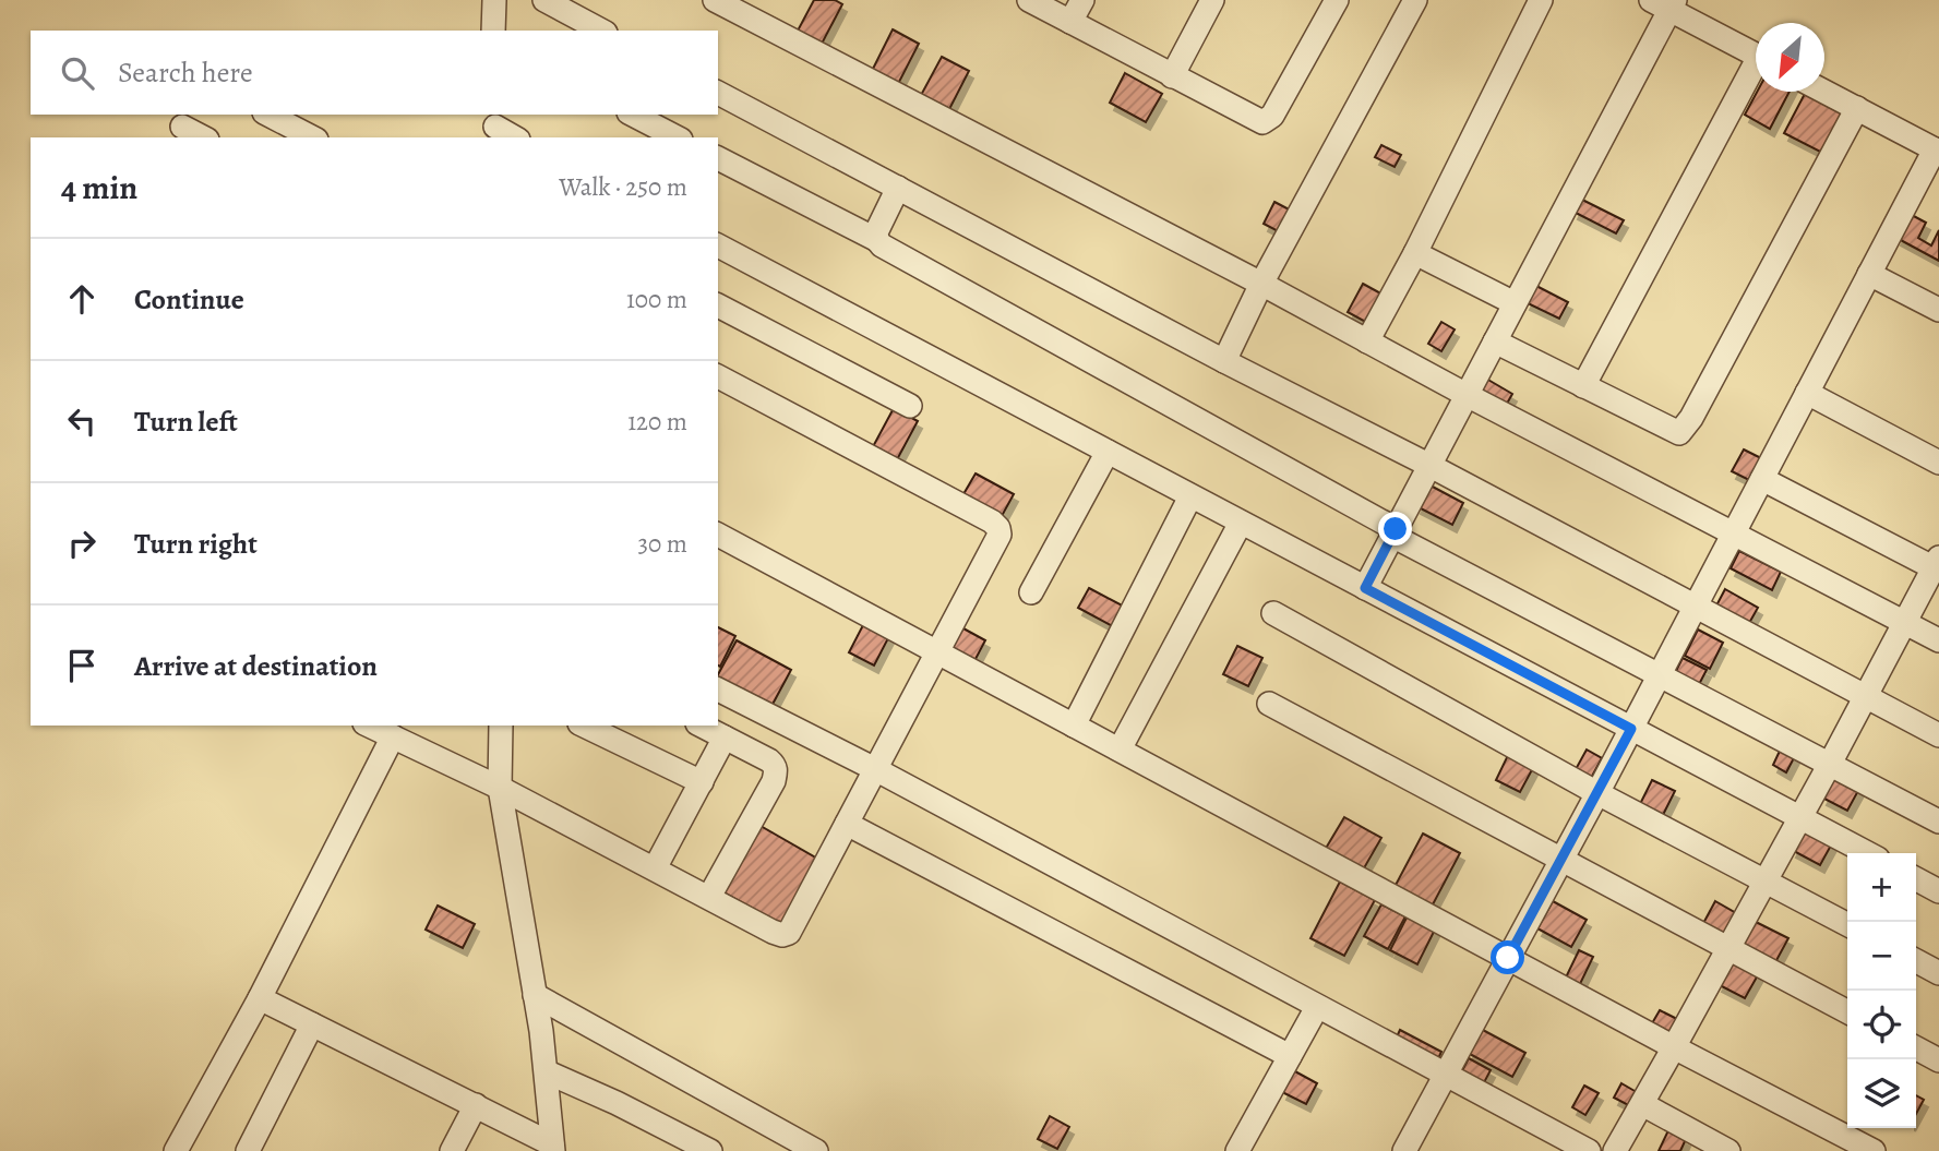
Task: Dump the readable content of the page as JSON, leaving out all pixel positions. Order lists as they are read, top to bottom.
{
  "north": "bottom left",
  "page": {
    "search": "Search here",
    "heading": ["4 min", "Walk · 250 m"],
    "list": [
      ["Continue", "100 m"],
      ["Turn left", "120 m"],
      ["Turn right", "30 m"],
      "Arrive at destination"
    ],
    "map_buttons": ["+", "−"]
  }
}
